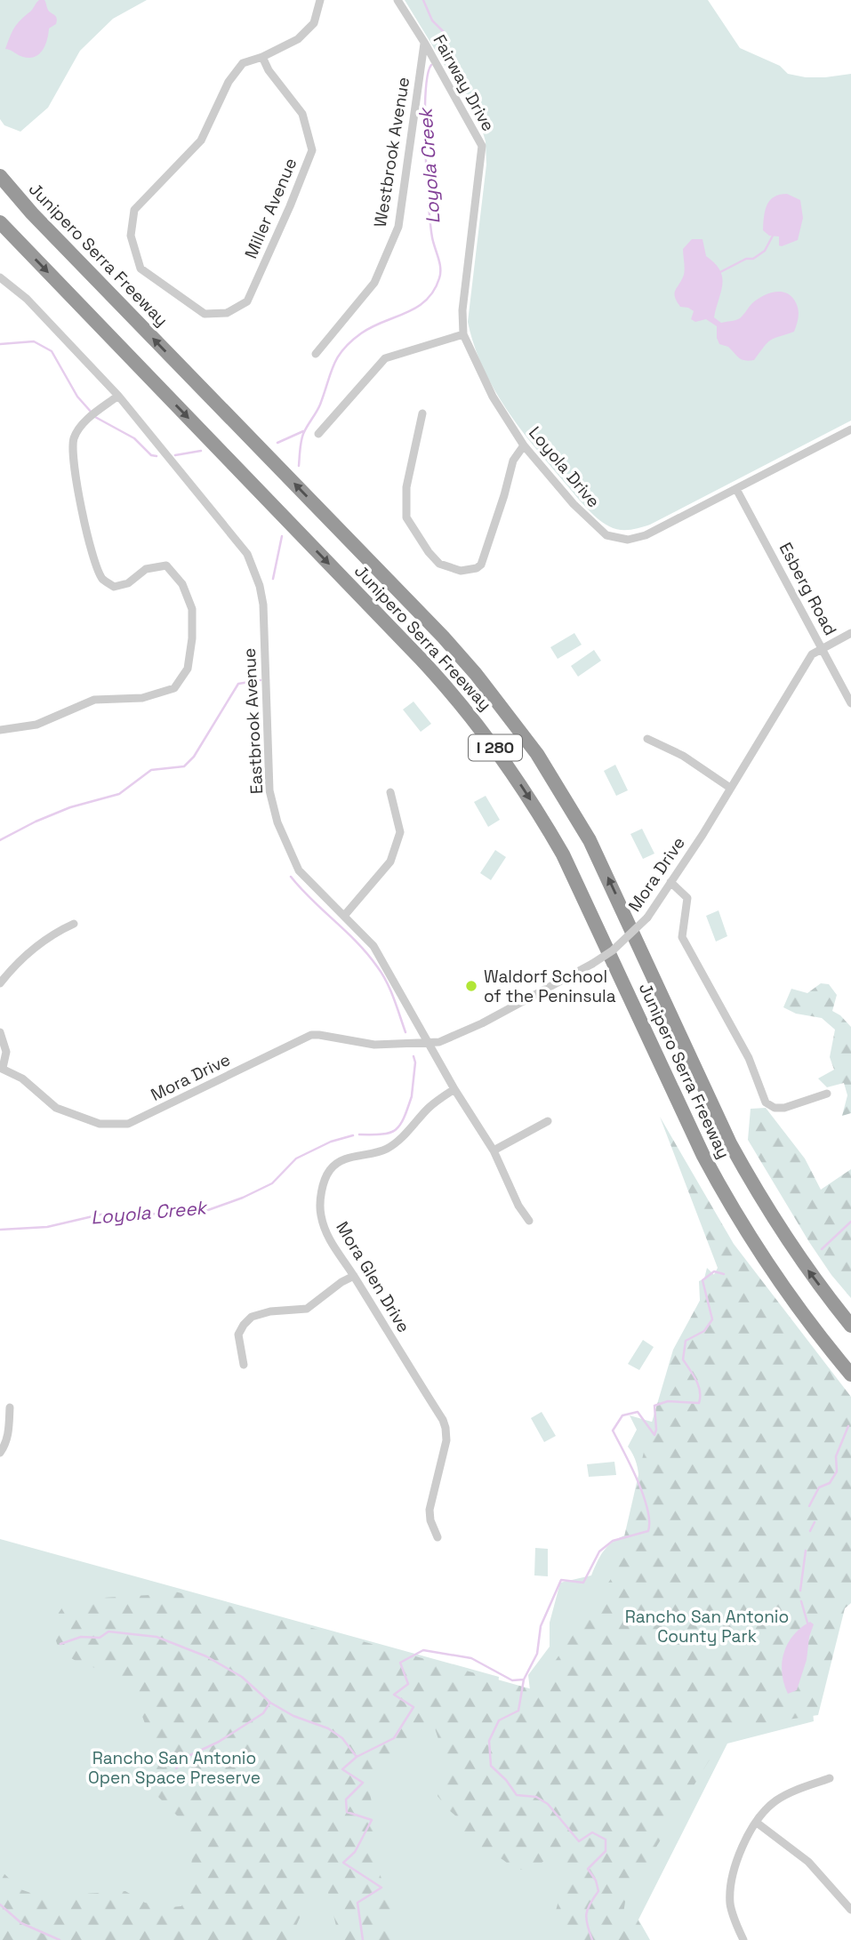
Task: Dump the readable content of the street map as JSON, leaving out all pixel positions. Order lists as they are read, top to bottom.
{
  "streets": {
    "highway": ["Junipero Serra Freeway", "I 280"],
    "street": [
      "Fairway Drive",
      "Westbrook Avenue",
      "Miller Avenue",
      "Loyola Drive",
      "Esberg Road",
      "Eastbrook Avenue",
      "Mora Drive",
      "Mora Glen Drive"
    ]
  },
  "crossings": [
    ["Fairway Drive", "Westbrook Avenue"],
    ["Fairway Drive", "Loyola Drive"],
    ["Loyola Drive", "Esberg Road"],
    ["Esberg Road", "Mora Drive"],
    ["Eastbrook Avenue", "Mora Drive"],
    ["Eastbrook Avenue", "Mora Glen Drive"]
  ],
  "water": ["Loyola Creek"],
  "parks": ["Rancho San Antonio County Park", "Rancho San Antonio Open Space Preserve"],
  "places": ["Waldorf School of the Peninsula"]
}
